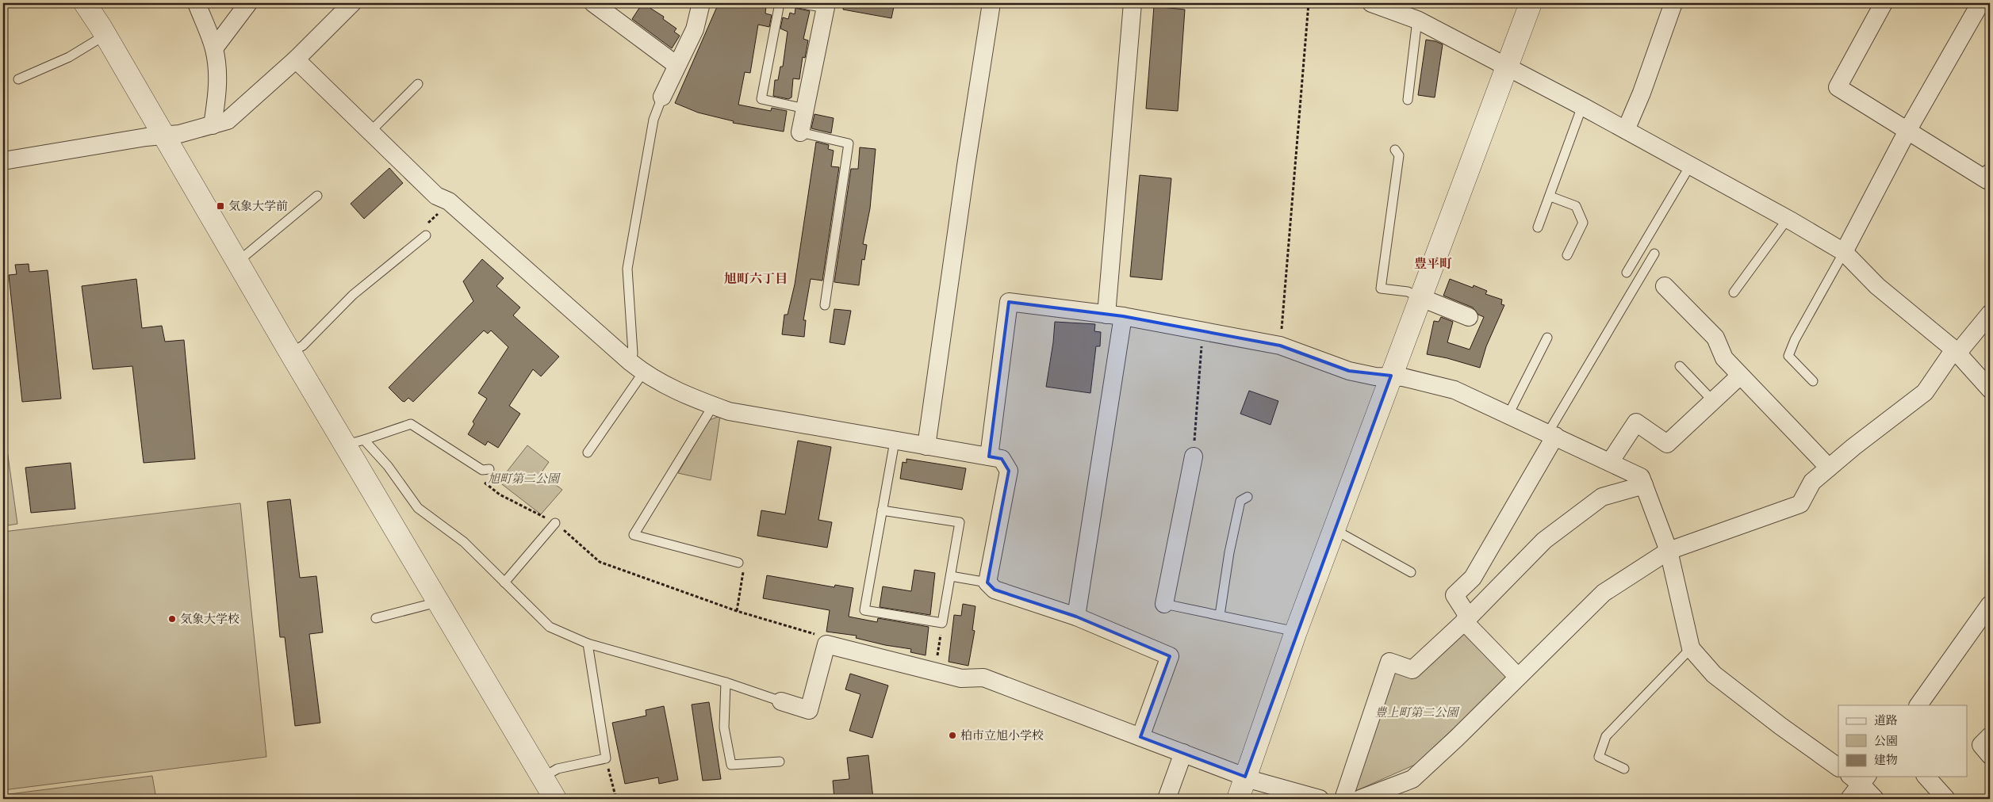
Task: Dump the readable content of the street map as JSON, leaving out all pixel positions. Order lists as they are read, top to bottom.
{
  "districts": ["豊平町", "旭町六丁目"],
  "parks": ["旭町第二公園", "豊上町第二公園"],
  "places": {
    "transit": ["気象大学前"],
    "other": ["気象大学校", "柏市立旭小学校"]
  },
  "legend": ["道路", "公園", "建物"]
}
